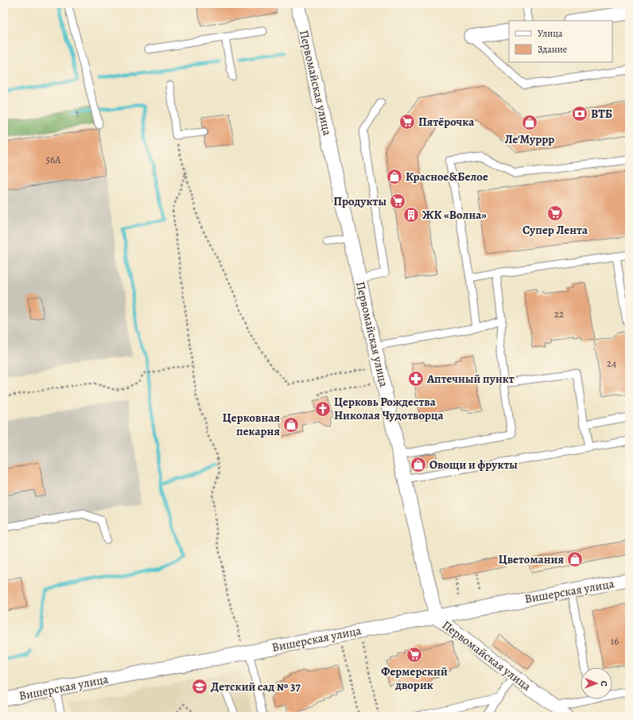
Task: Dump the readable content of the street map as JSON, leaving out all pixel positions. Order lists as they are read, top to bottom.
{
  "streets": {
    "street": ["Первомайская улица", "Вишерская улица"]
  },
  "crossings": [
    ["Первомайская улица", "Вишерская улица"]
  ],
  "places": {
    "bank": ["ВТБ"],
    "supermarket": [
      "Пятёрочка",
      "Продукты",
      "Супер Лента",
      "Фермерский дворик"
    ],
    "shop": [
      "Ле'Муррр",
      "Красное&Белое",
      "Церковная пекарня",
      "Овощи и фрукты",
      "Цветомания"
    ],
    "building": ["ЖК «Волна»"],
    "pharmacy": ["Аптечный пункт"],
    "church": ["Церковь Рождества Николая Чудотворца"],
    "school or university": ["Детский сад № 37"]
  },
  "house_numbers": [
    "56А",
    "22",
    "24",
    "16"
  ],
  "legend": ["Улица", "Здание"],
  "north": "right"
}
